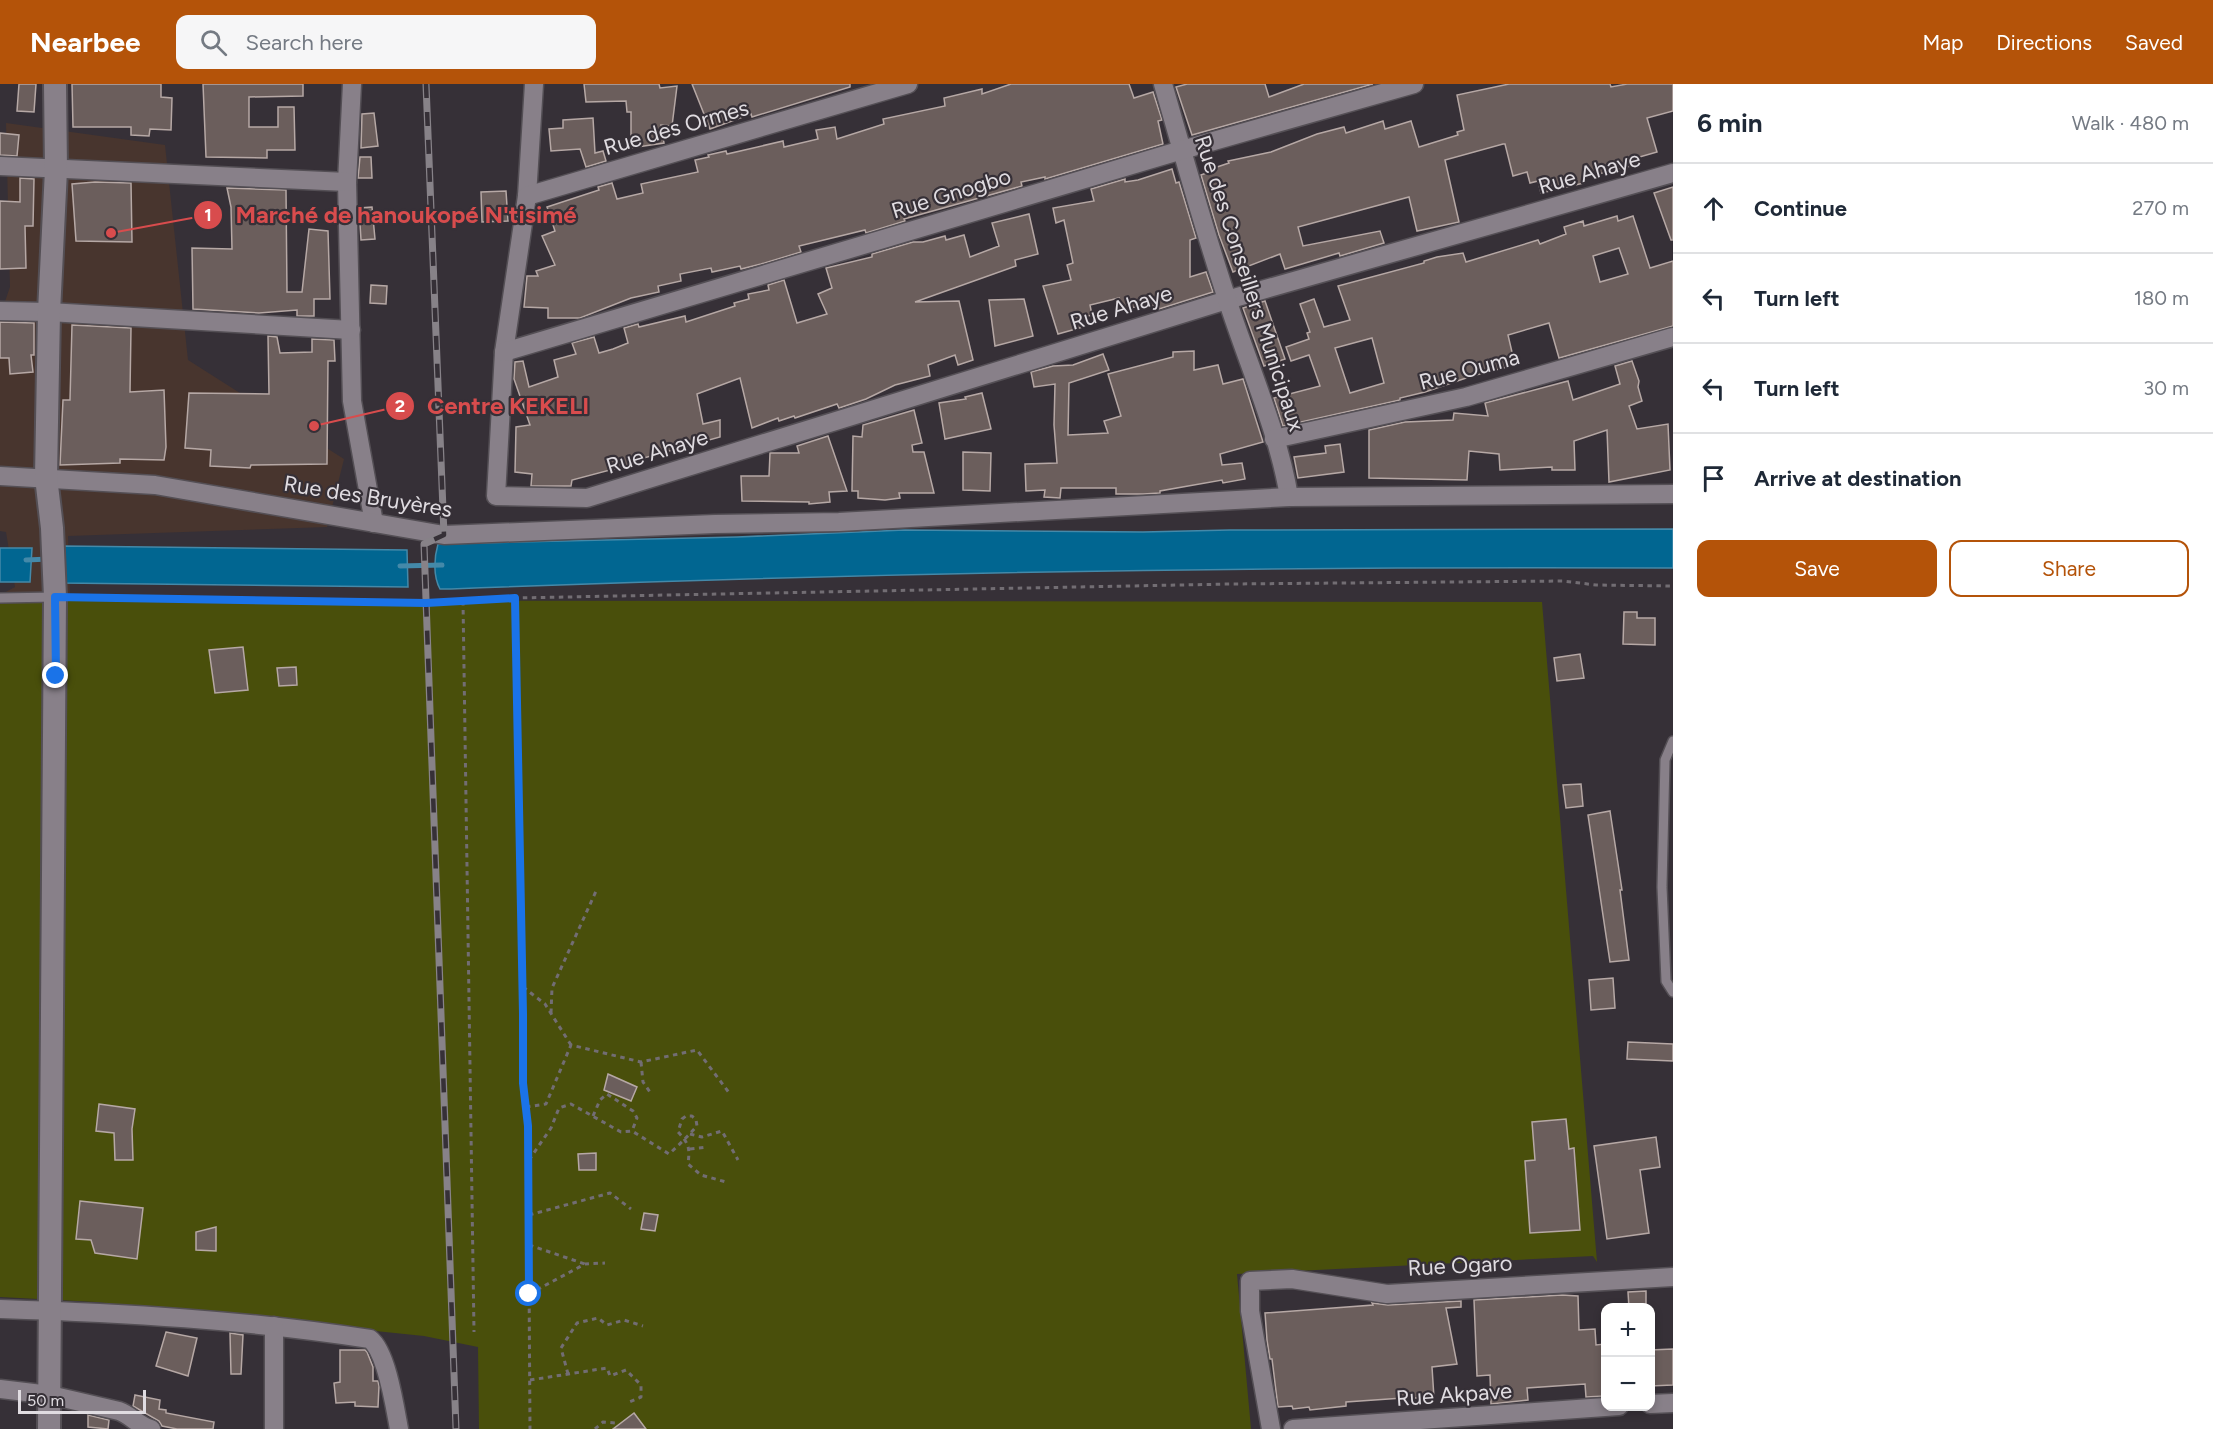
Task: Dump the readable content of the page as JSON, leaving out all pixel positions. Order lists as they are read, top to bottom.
{
  "streets": {
    "street": [
      "Rue des Ormes",
      "Rue Ahaye",
      "Rue Gnogbo",
      "Rue des Conseillers Municipaux",
      "Rue Ouma",
      "Rue des Bruyères",
      "Rue Ogaro",
      "Rue Akpave"
    ]
  },
  "crossings": [
    ["Rue Ahaye", "Rue Gnogbo"],
    ["Rue Ahaye", "Rue des Conseillers Municipaux"],
    ["Rue Gnogbo", "Rue des Conseillers Municipaux"],
    ["Rue des Conseillers Municipaux", "Rue Ouma"],
    ["Rue des Conseillers Municipaux", "Rue des Bruyères"]
  ],
  "places": ["Marché de hanoukopé N'tisimé", "Centre KEKELI"],
  "scale_bar": "50 m",
  "page": {
    "header": "Nearbee",
    "search": "Search here",
    "nav": ["Map", "Directions", "Saved"],
    "heading": ["6 min", "Walk · 480 m"],
    "list": [
      ["Continue", "270 m"],
      ["Turn left", "180 m"],
      ["Turn left", "30 m"],
      "Arrive at destination"
    ],
    "buttons": ["Save", "Share"],
    "map_buttons": ["+", "−"],
    "scale": "50 m"
  }
}
